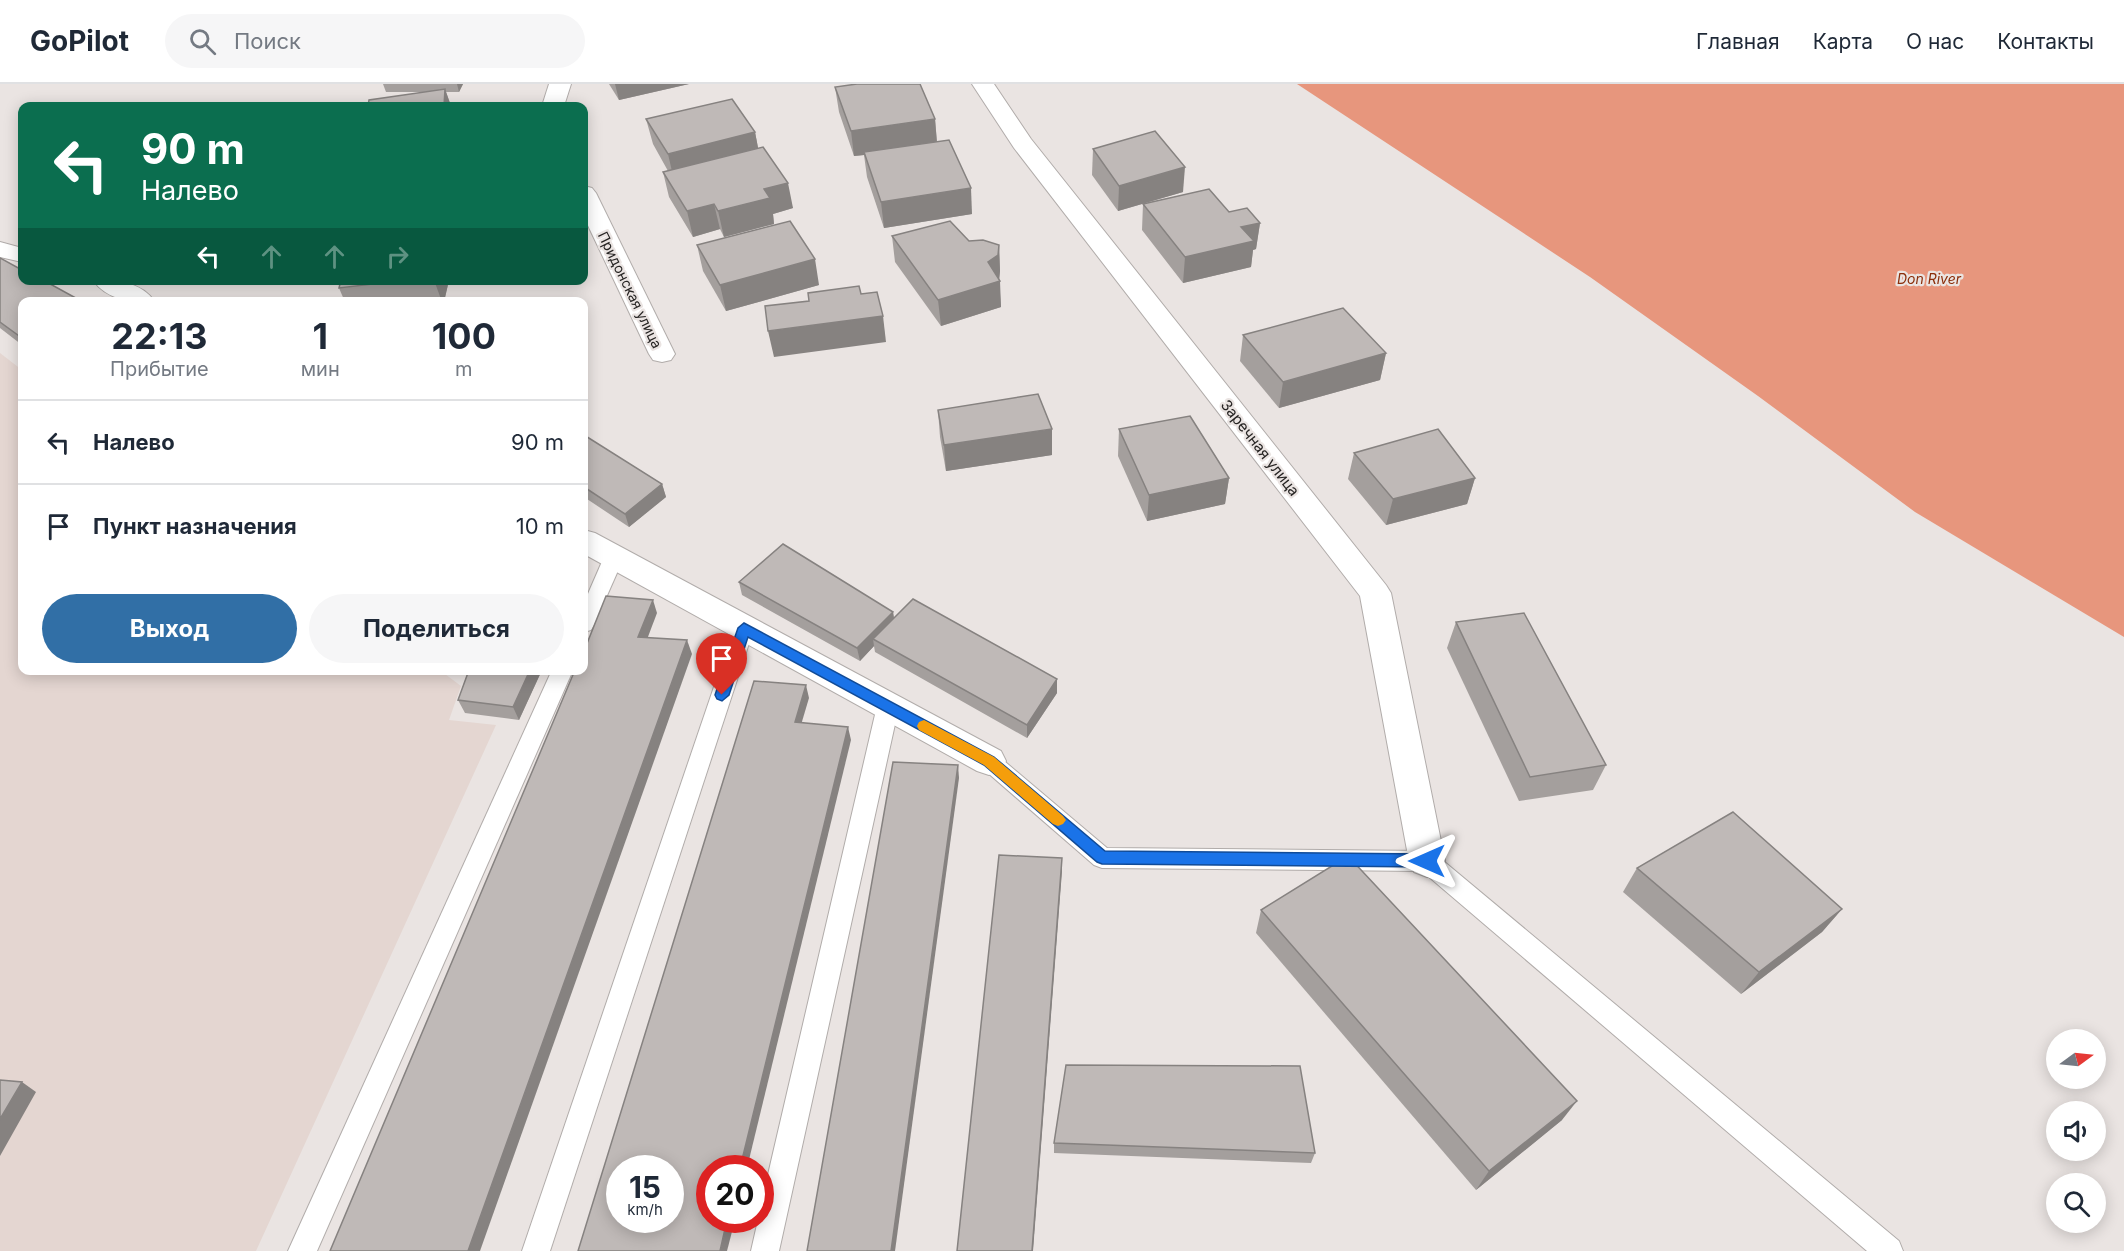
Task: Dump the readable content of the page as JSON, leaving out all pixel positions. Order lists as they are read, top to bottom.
{
  "streets": {
    "street": ["Придонская улица", "Заречная улица"]
  },
  "water": ["Don River"],
  "north": "right",
  "page": {
    "header": "GoPilot",
    "search": "Поиск",
    "nav": [
      "Главная",
      "Карта",
      "О нас",
      "Контакты"
    ],
    "turn": ["90 m", "Налево"],
    "eta": [
      "22:13",
      "Прибытие",
      "1",
      "мин",
      "100",
      "m"
    ],
    "list": [
      {
        "name": "Налево",
        "value": "90 m"
      },
      {
        "name": "Пункт назначения",
        "value": "10 m"
      }
    ],
    "buttons": ["Выход", "Поделиться"],
    "speed": "15 km/h",
    "limit": "20"
  }
}
